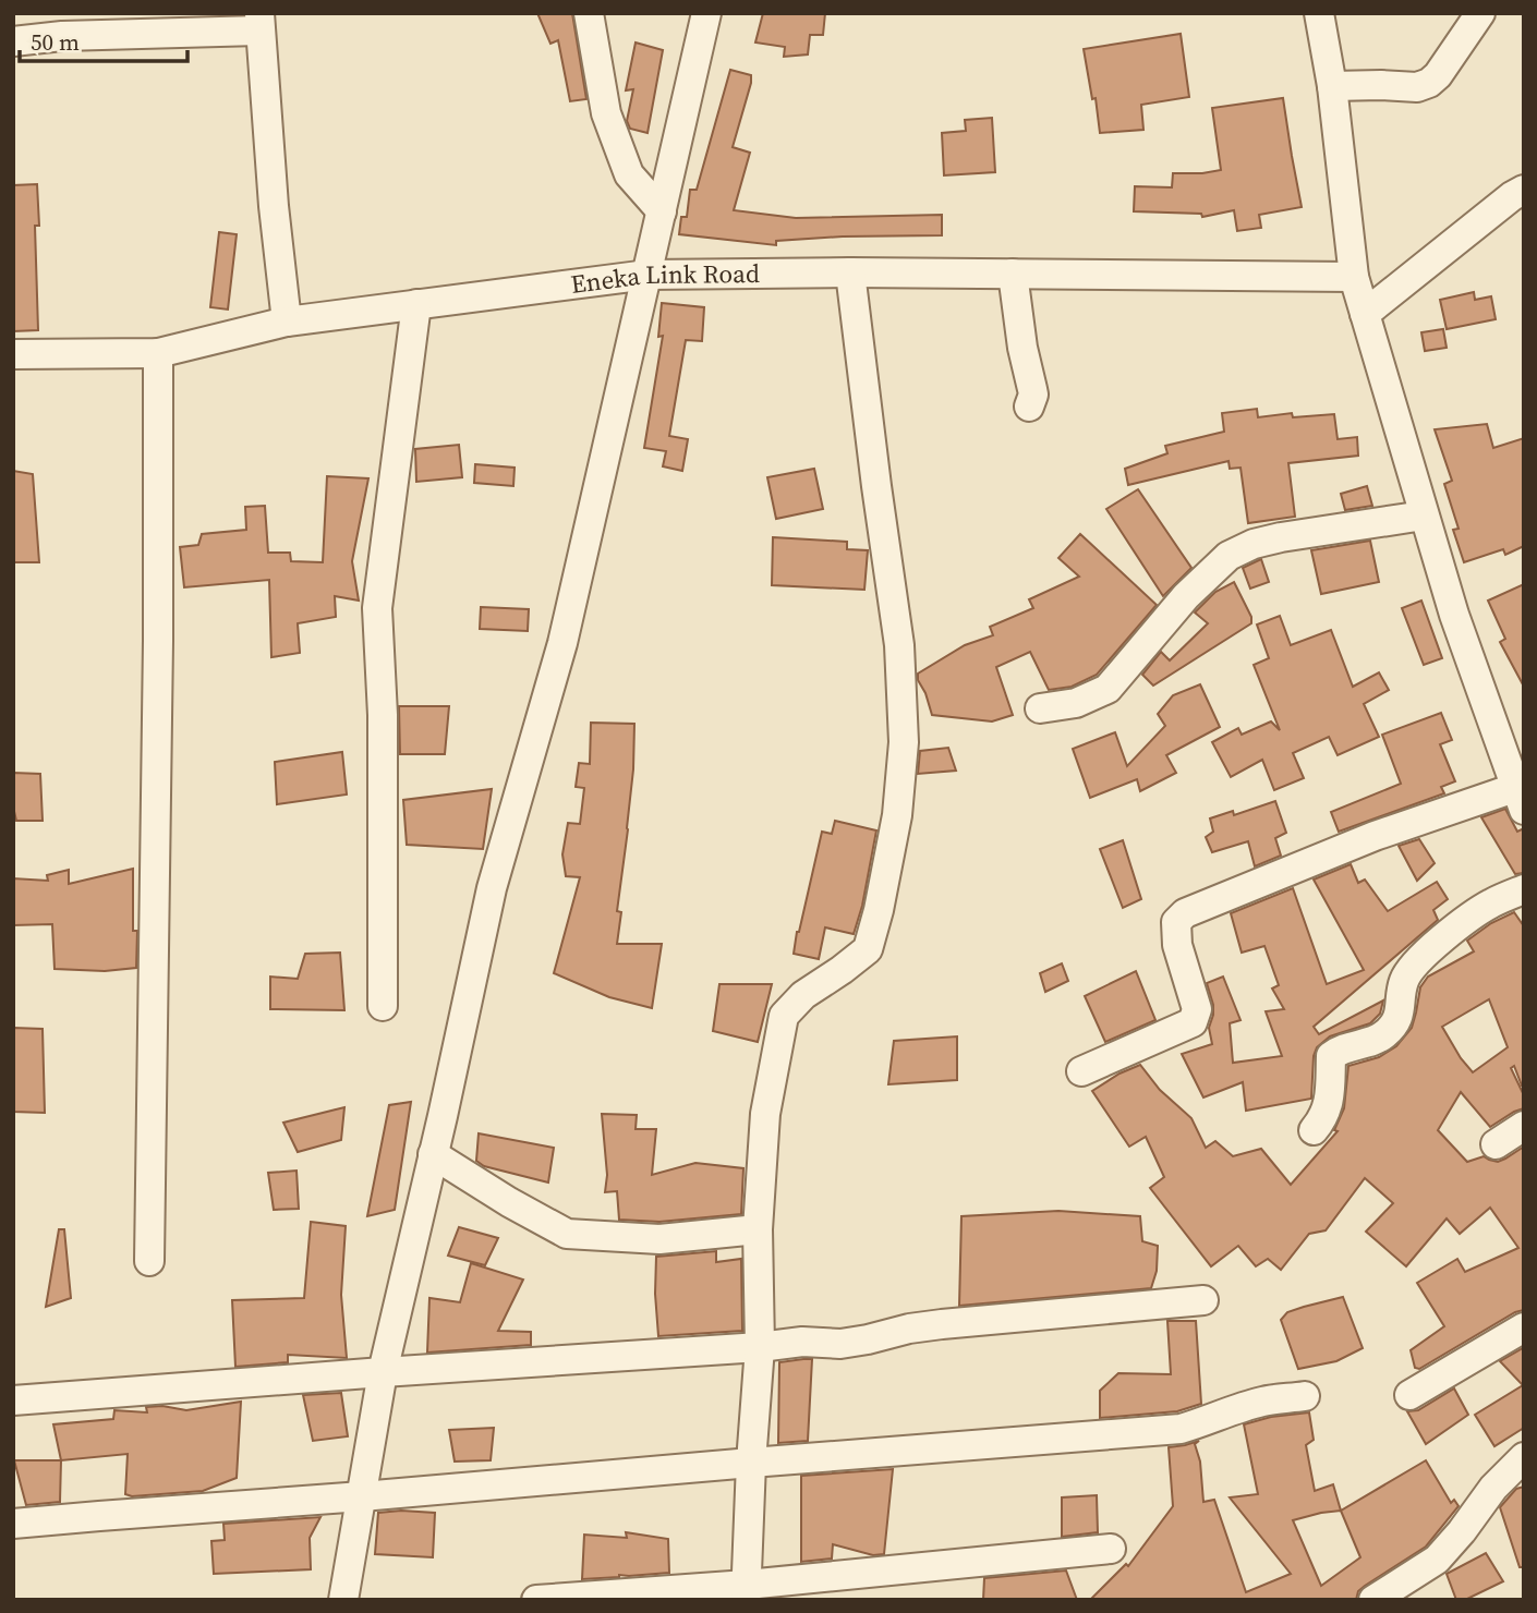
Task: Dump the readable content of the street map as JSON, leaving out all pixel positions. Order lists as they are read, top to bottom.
{
  "streets": {
    "street": ["Eneka Link Road"]
  },
  "scale_bar": "50 m"
}
